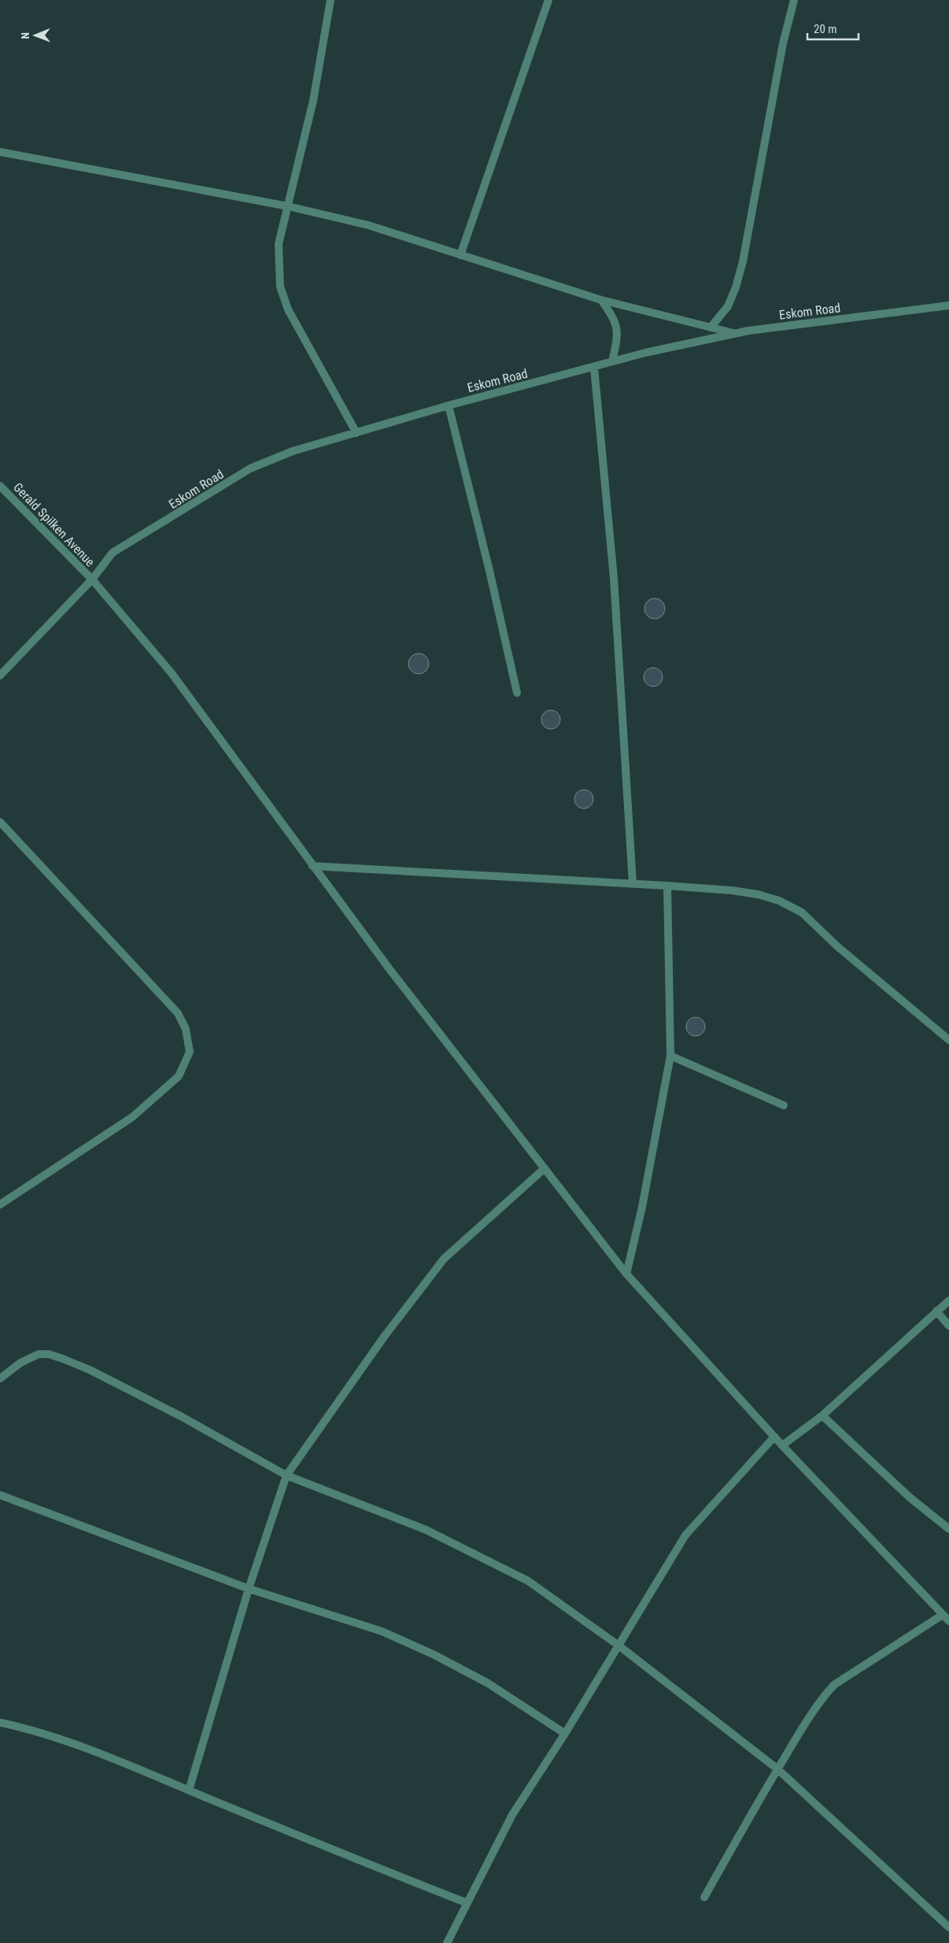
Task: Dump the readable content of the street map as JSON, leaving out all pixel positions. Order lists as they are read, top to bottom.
{
  "streets": {
    "street": ["Eskom Road", "Gerald Spilken Avenue"]
  },
  "crossings": [
    ["Eskom Road", "Gerald Spilken Avenue"]
  ],
  "scale_bar": "20 m",
  "north": "left"
}
